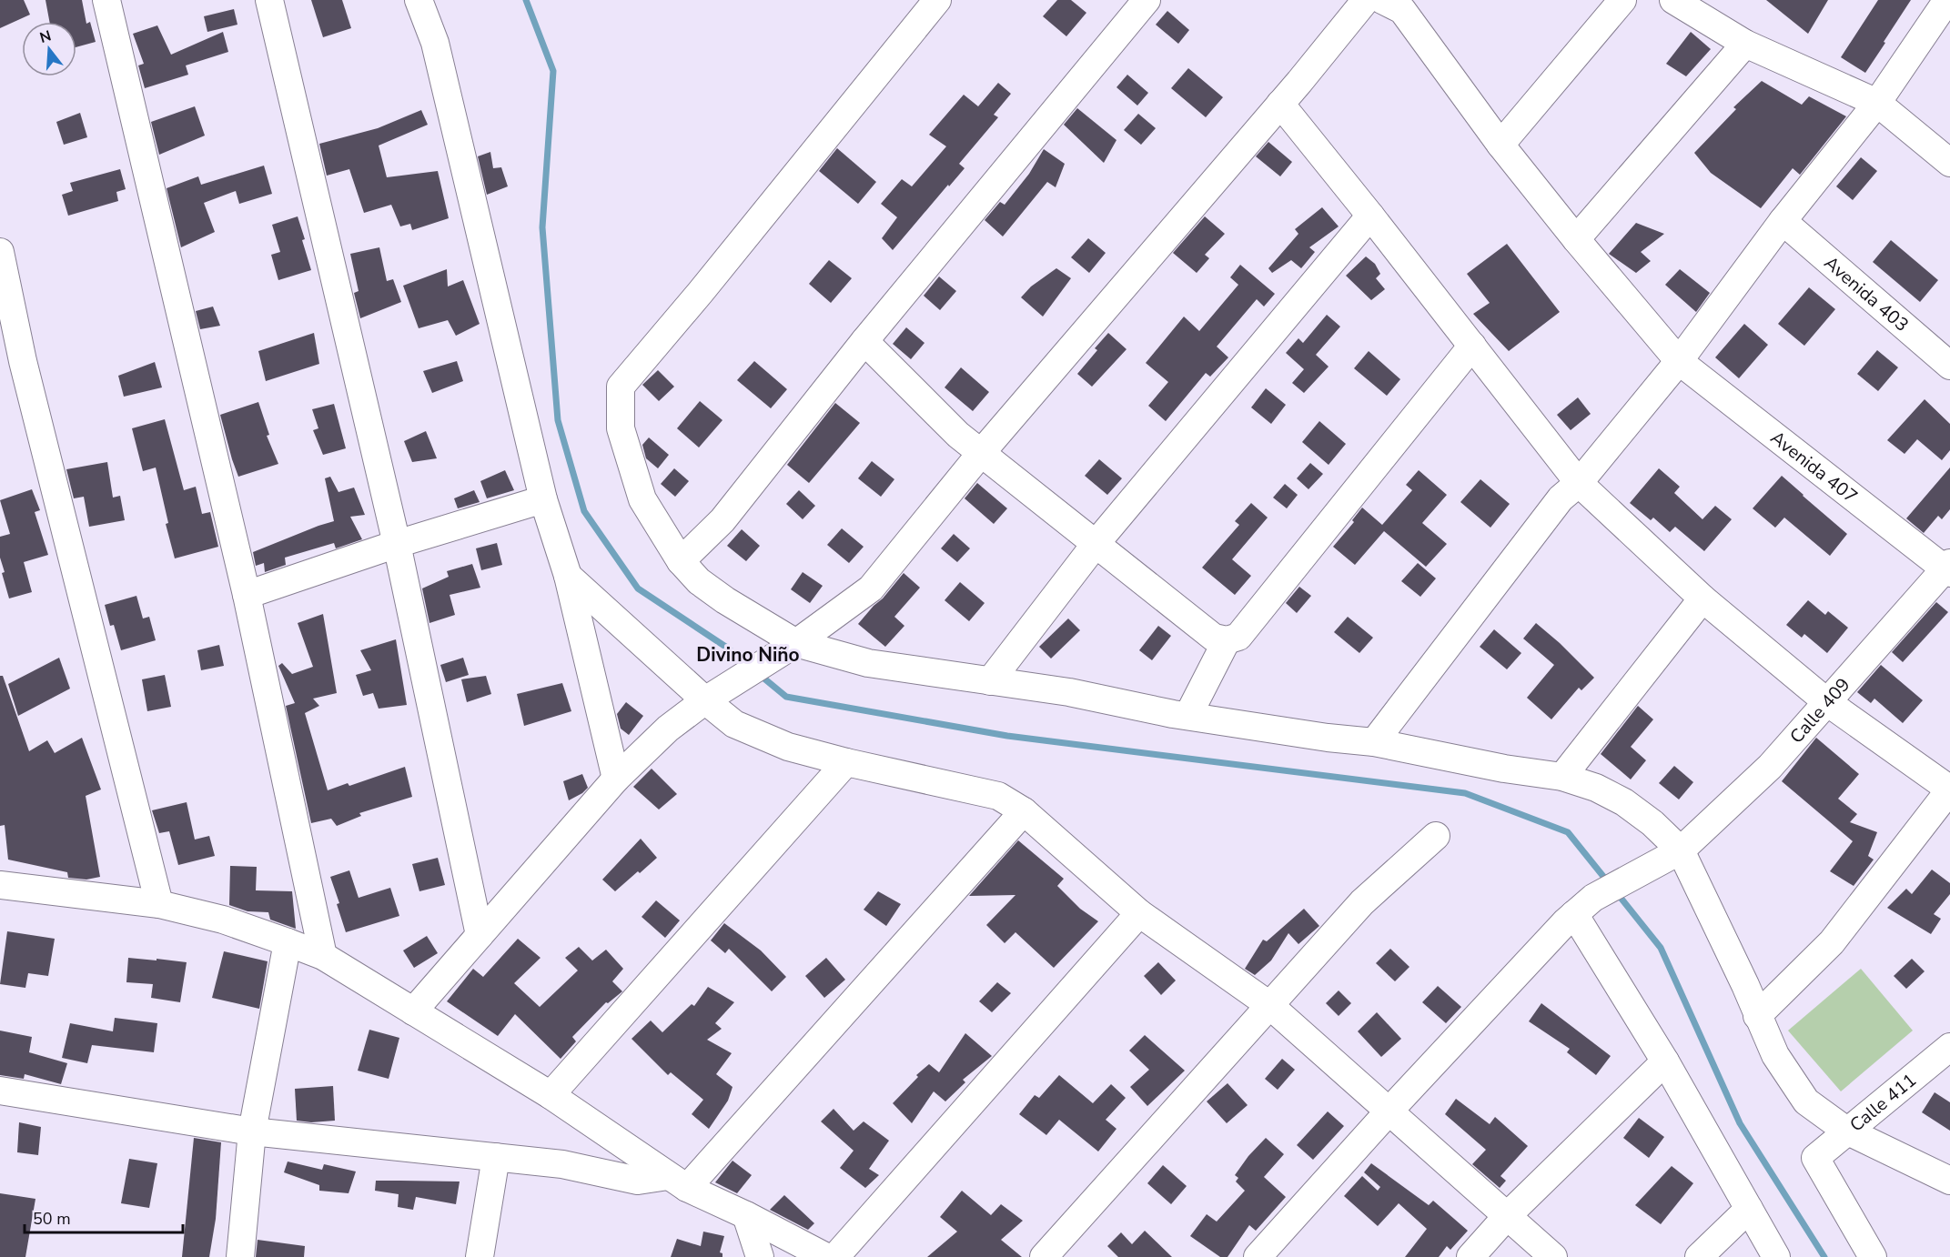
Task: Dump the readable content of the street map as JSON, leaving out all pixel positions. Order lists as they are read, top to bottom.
{
  "streets": {
    "street": [
      "Avenida 403",
      "Avenida 407",
      "Calle 409",
      "Calle 411"
    ]
  },
  "crossings": [
    ["Avenida 407", "Calle 409"]
  ],
  "districts": ["Divino Niño"],
  "scale_bar": "50 m",
  "north": "top"
}
